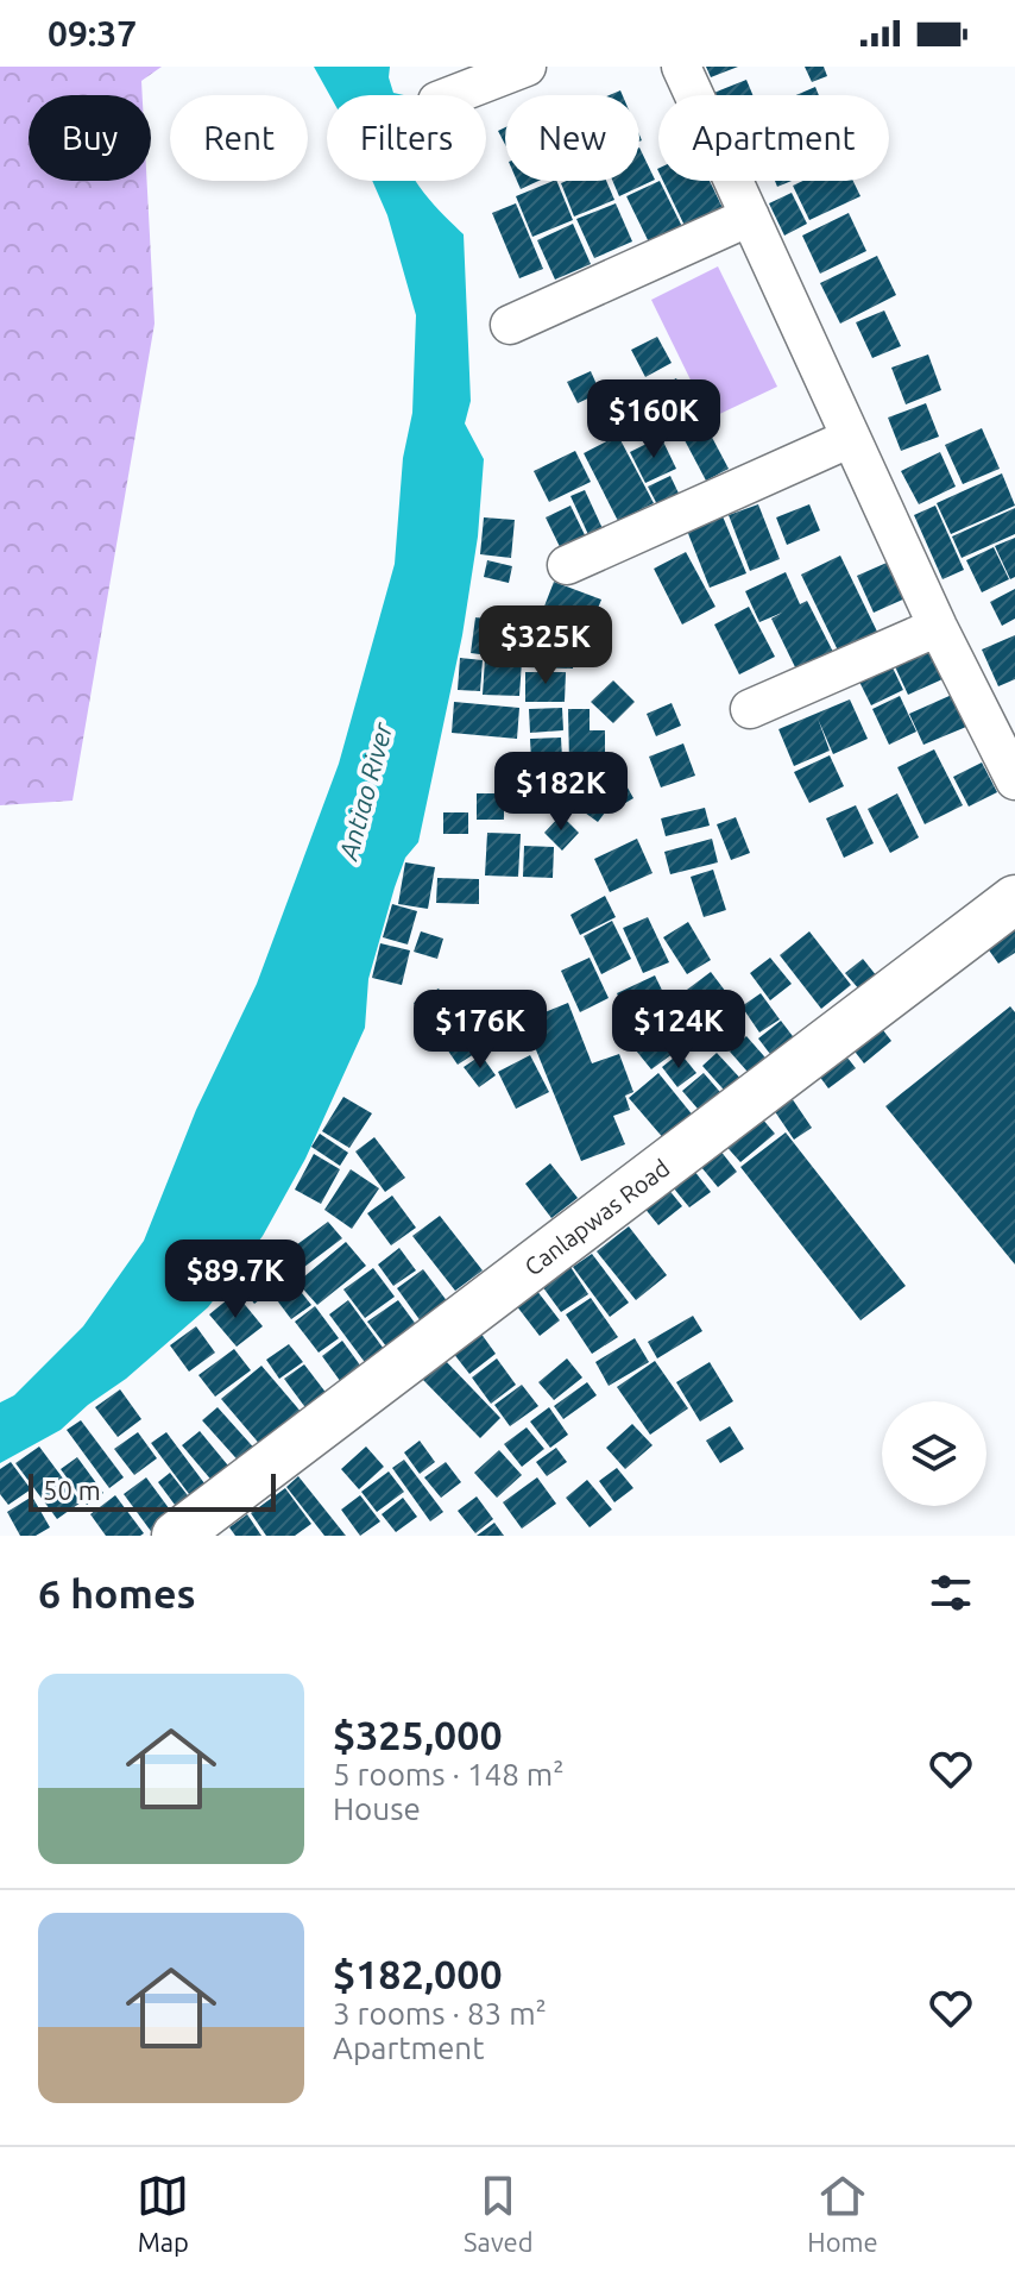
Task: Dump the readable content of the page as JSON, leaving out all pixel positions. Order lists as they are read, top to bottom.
{
  "streets": {
    "street": ["Canlapwas Road"]
  },
  "water": ["Antiao River"],
  "scale_bar": "50 m",
  "page": {
    "status": "09:37",
    "chip": [
      "Buy",
      "Rent",
      "Filters",
      "New",
      "Apartment"
    ],
    "price": [
      "$160K",
      "$325K",
      "$182K",
      "$176K",
      "$124K",
      "$89.7K"
    ],
    "scale": "50 m",
    "heading": "6 homes",
    "list": [
      {
        "name": "$325,000",
        "note": "5 rooms · 148 m² · House"
      },
      {
        "name": "$182,000",
        "note": "3 rooms · 83 m² · Apartment"
      }
    ],
    "tabs": ["Map", "Saved", "Home"]
  }
}
